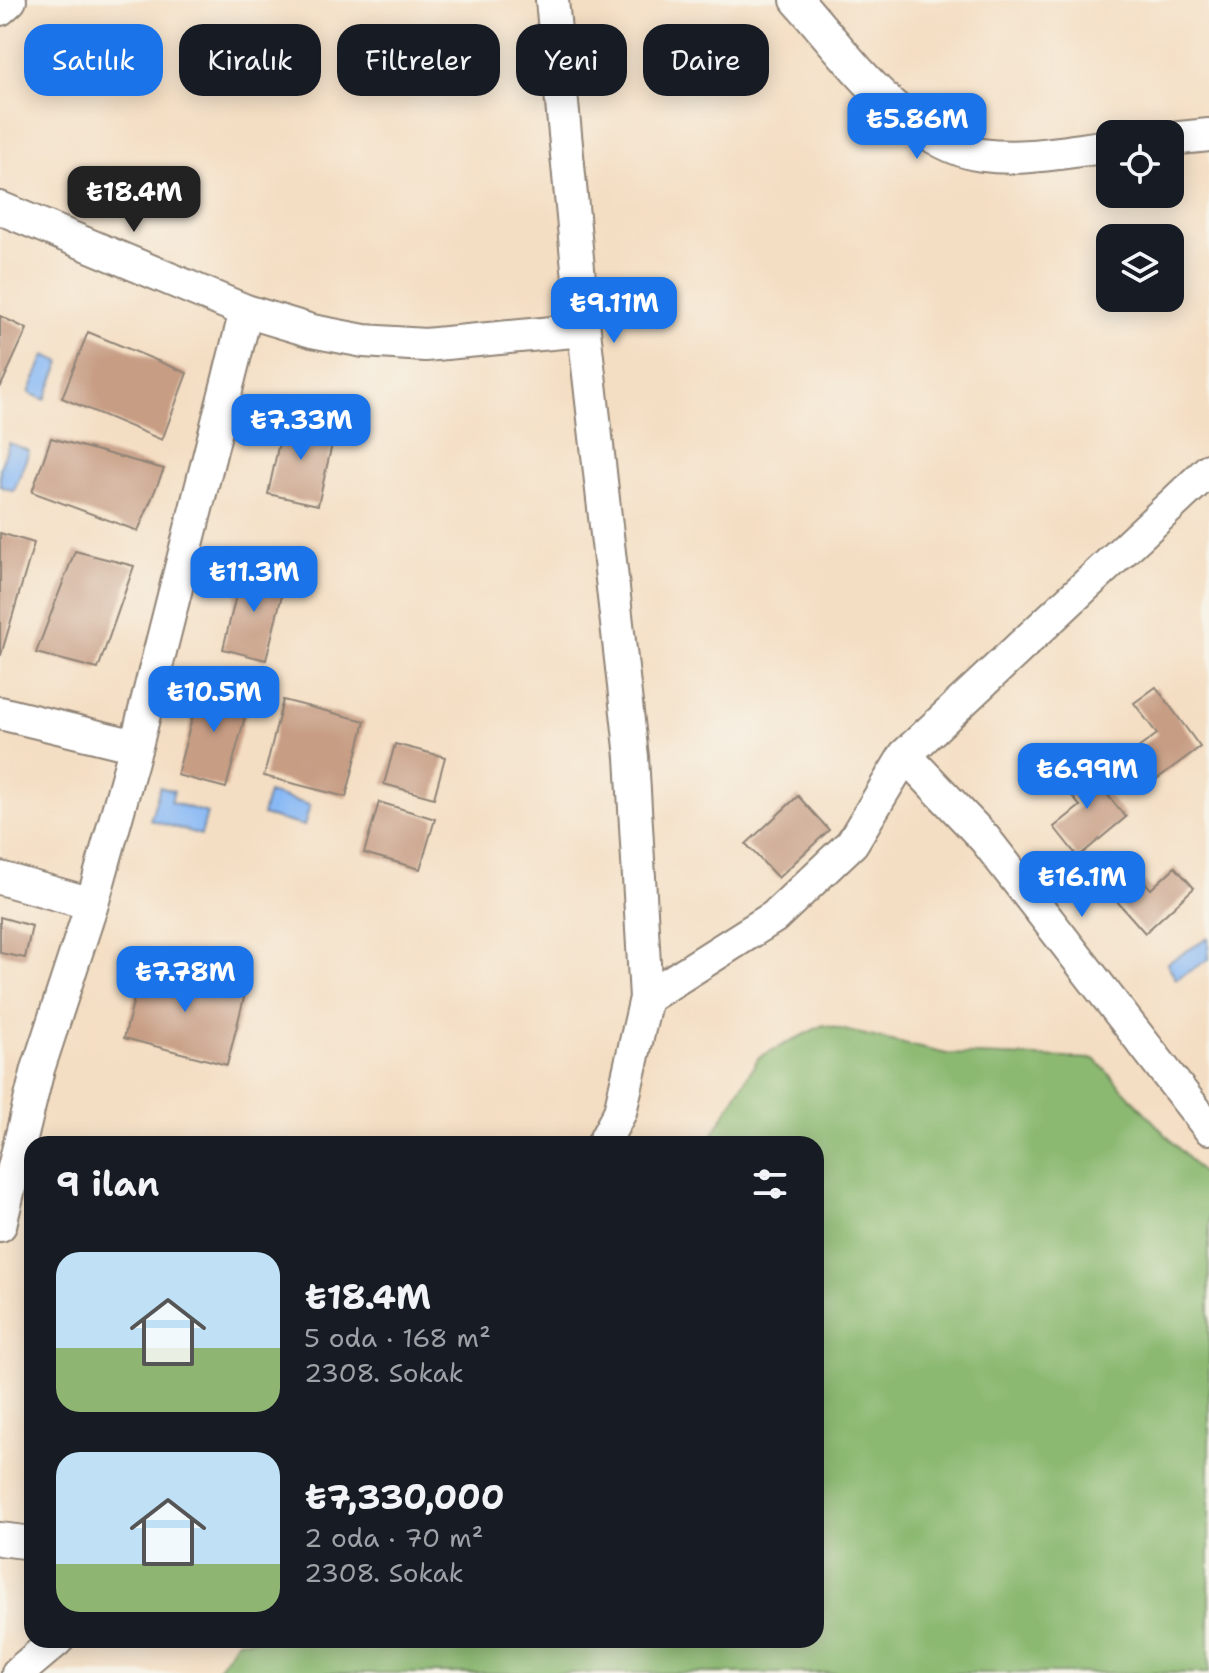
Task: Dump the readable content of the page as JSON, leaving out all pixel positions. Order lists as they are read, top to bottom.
{
  "page": {
    "chip": [
      "Satılık",
      "Kiralık",
      "Filtreler",
      "Yeni",
      "Daire"
    ],
    "price": [
      "₺5.86M",
      "₺18.4M",
      "₺9.11M",
      "₺7.33M",
      "₺11.3M",
      "₺10.5M",
      "₺6.99M",
      "₺16.1M",
      "₺7.78M"
    ],
    "heading": "9 ilan",
    "list": [
      {
        "name": "₺18.4M",
        "note": "5 oda · 168 m² · 2308. Sokak"
      },
      {
        "name": "₺7,330,000",
        "note": "2 oda · 70 m² · 2308. Sokak"
      }
    ]
  }
}
